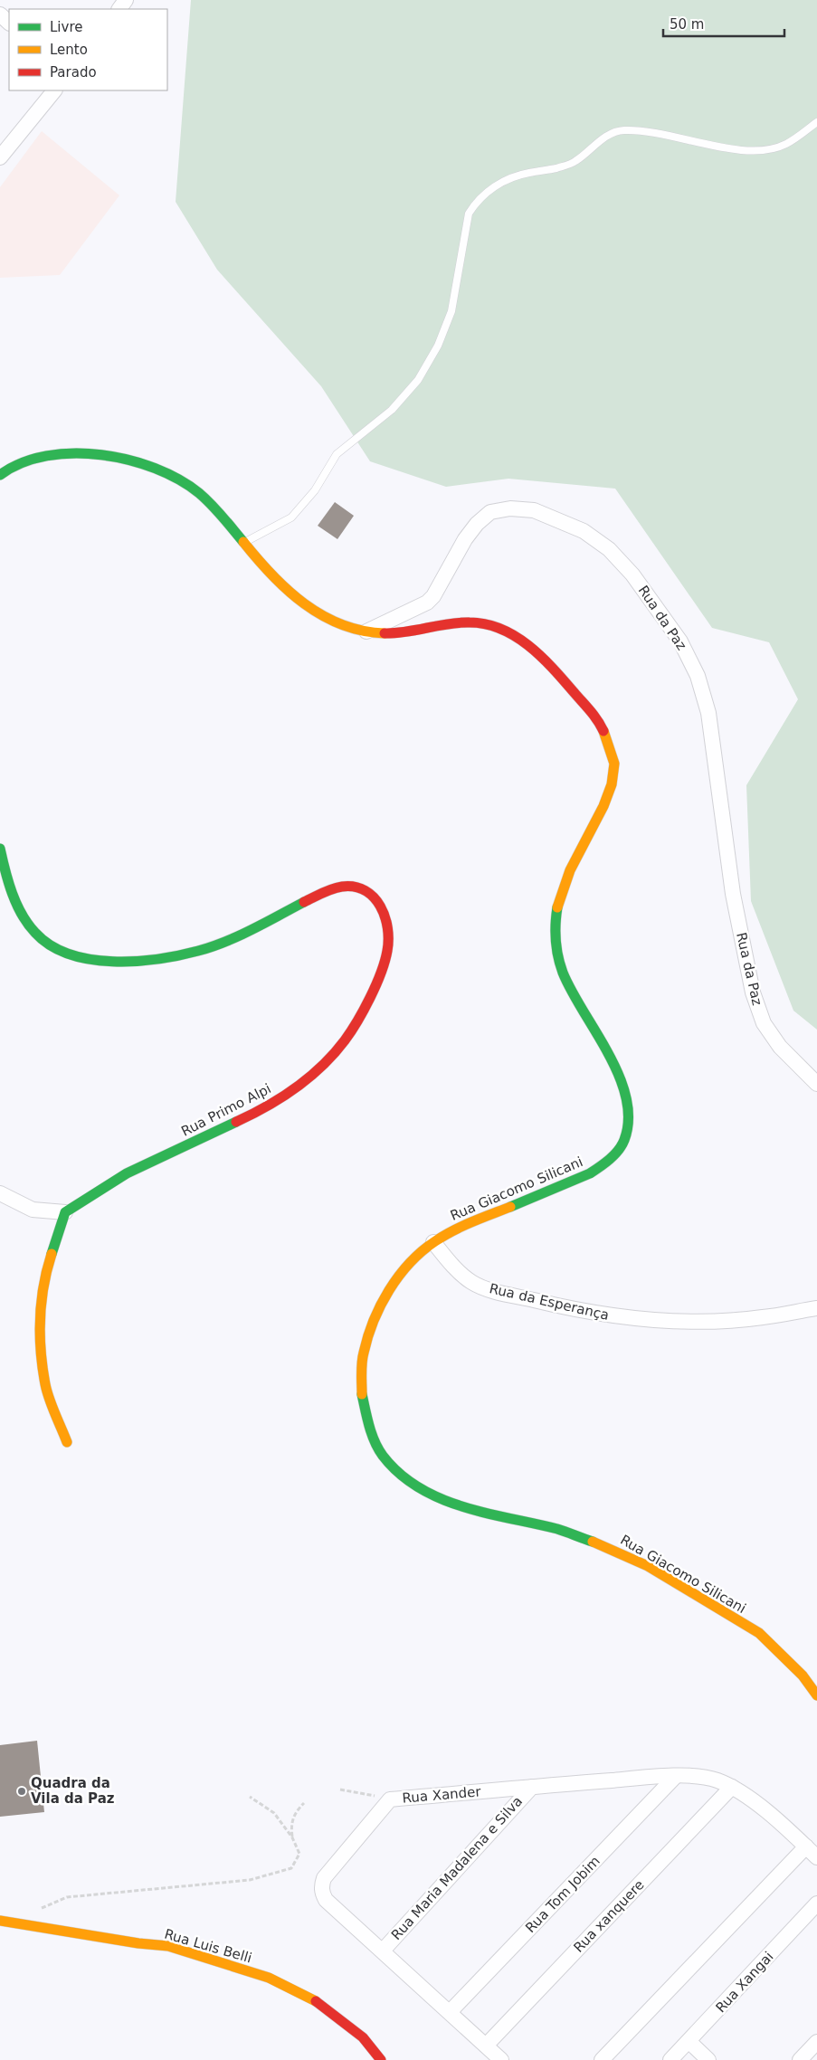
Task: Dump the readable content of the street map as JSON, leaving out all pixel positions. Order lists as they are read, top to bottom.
{
  "streets": {
    "street": [
      "Rua da Paz",
      "Rua Primo Alpi",
      "Rua Giacomo Silicani",
      "Rua da Esperança",
      "Rua Xander",
      "Rua Maria Madalena e Silva",
      "Rua Tom Jobim",
      "Rua xanquere",
      "Rua Luis Belli",
      "Rua Xangai"
    ]
  },
  "crossings": [
    ["Rua da Paz", "Rua Giacomo Silicani"],
    ["Rua Giacomo Silicani", "Rua da Esperança"],
    ["Rua Xander", "Rua Maria Madalena e Silva"],
    ["Rua Xander", "Rua Tom Jobim"],
    ["Rua Xander", "Rua xanquere"]
  ],
  "places": ["Quadra da Vila da Paz"],
  "legend": ["Livre", "Lento", "Parado"],
  "scale_bar": "50 m"
}
